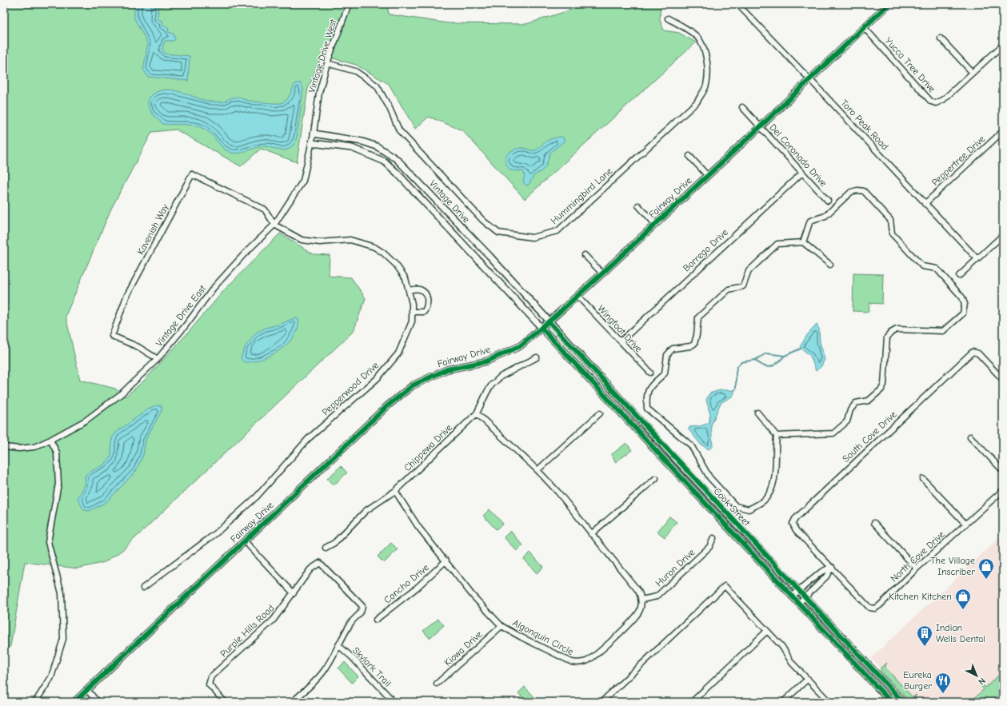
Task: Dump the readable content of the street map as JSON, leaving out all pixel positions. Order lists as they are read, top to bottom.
{
  "streets": {
    "street": [
      "Vintage Drive West",
      "Yucca Tree Drive",
      "Toro Peak Road",
      "Del Coronado Drive",
      "Peppertree Drive",
      "Hummingbird Lane",
      "Fairway Drive",
      "Vintage Drive",
      "Kavenish Way",
      "Borrego Drive",
      "Vintage Drive East",
      "Wingfoot Drive",
      "Pepperwood Drive",
      "South Cove Drive",
      "Chippewa Drive",
      "Cook Street",
      "North Cove Drive",
      "Huron Drive",
      "Concho Drive",
      "Purple Hills Road",
      "Algonquin Circle",
      "Kiowa Drive",
      "Skylark Trail"
    ]
  },
  "crossings": [
    ["Vintage Drive West", "Hummingbird Lane"],
    ["Vintage Drive West", "Vintage Drive"],
    ["Vintage Drive West", "Vintage Drive East"],
    ["Yucca Tree Drive", "Fairway Drive"],
    ["Toro Peak Road", "Peppertree Drive"],
    ["Toro Peak Road", "Fairway Drive"],
    ["Del Coronado Drive", "Fairway Drive"],
    ["Del Coronado Drive", "Borrego Drive"],
    ["Fairway Drive", "Vintage Drive"],
    ["Fairway Drive", "Wingfoot Drive"],
    ["Fairway Drive", "Cook Street"],
    ["Vintage Drive", "Vintage Drive East"],
    ["Vintage Drive", "Cook Street"],
    ["Kavenish Way", "Vintage Drive East"],
    ["Kavenish Way", "Pepperwood Drive"],
    ["Borrego Drive", "Wingfoot Drive"],
    ["Vintage Drive East", "Pepperwood Drive"],
    ["South Cove Drive", "North Cove Drive"],
    ["Chippewa Drive", "Algonquin Circle"],
    ["Huron Drive", "Algonquin Circle"],
    ["Concho Drive", "Algonquin Circle"],
    ["Purple Hills Road", "Skylark Trail"],
    ["Algonquin Circle", "Kiowa Drive"]
  ],
  "places": {
    "shop": ["The Village Inscriber", "Kitchen Kitchen"],
    "building": ["Indian Wells Dental"],
    "restaurant": ["Eureka Burger"]
  },
  "north": "bottom right"
}
